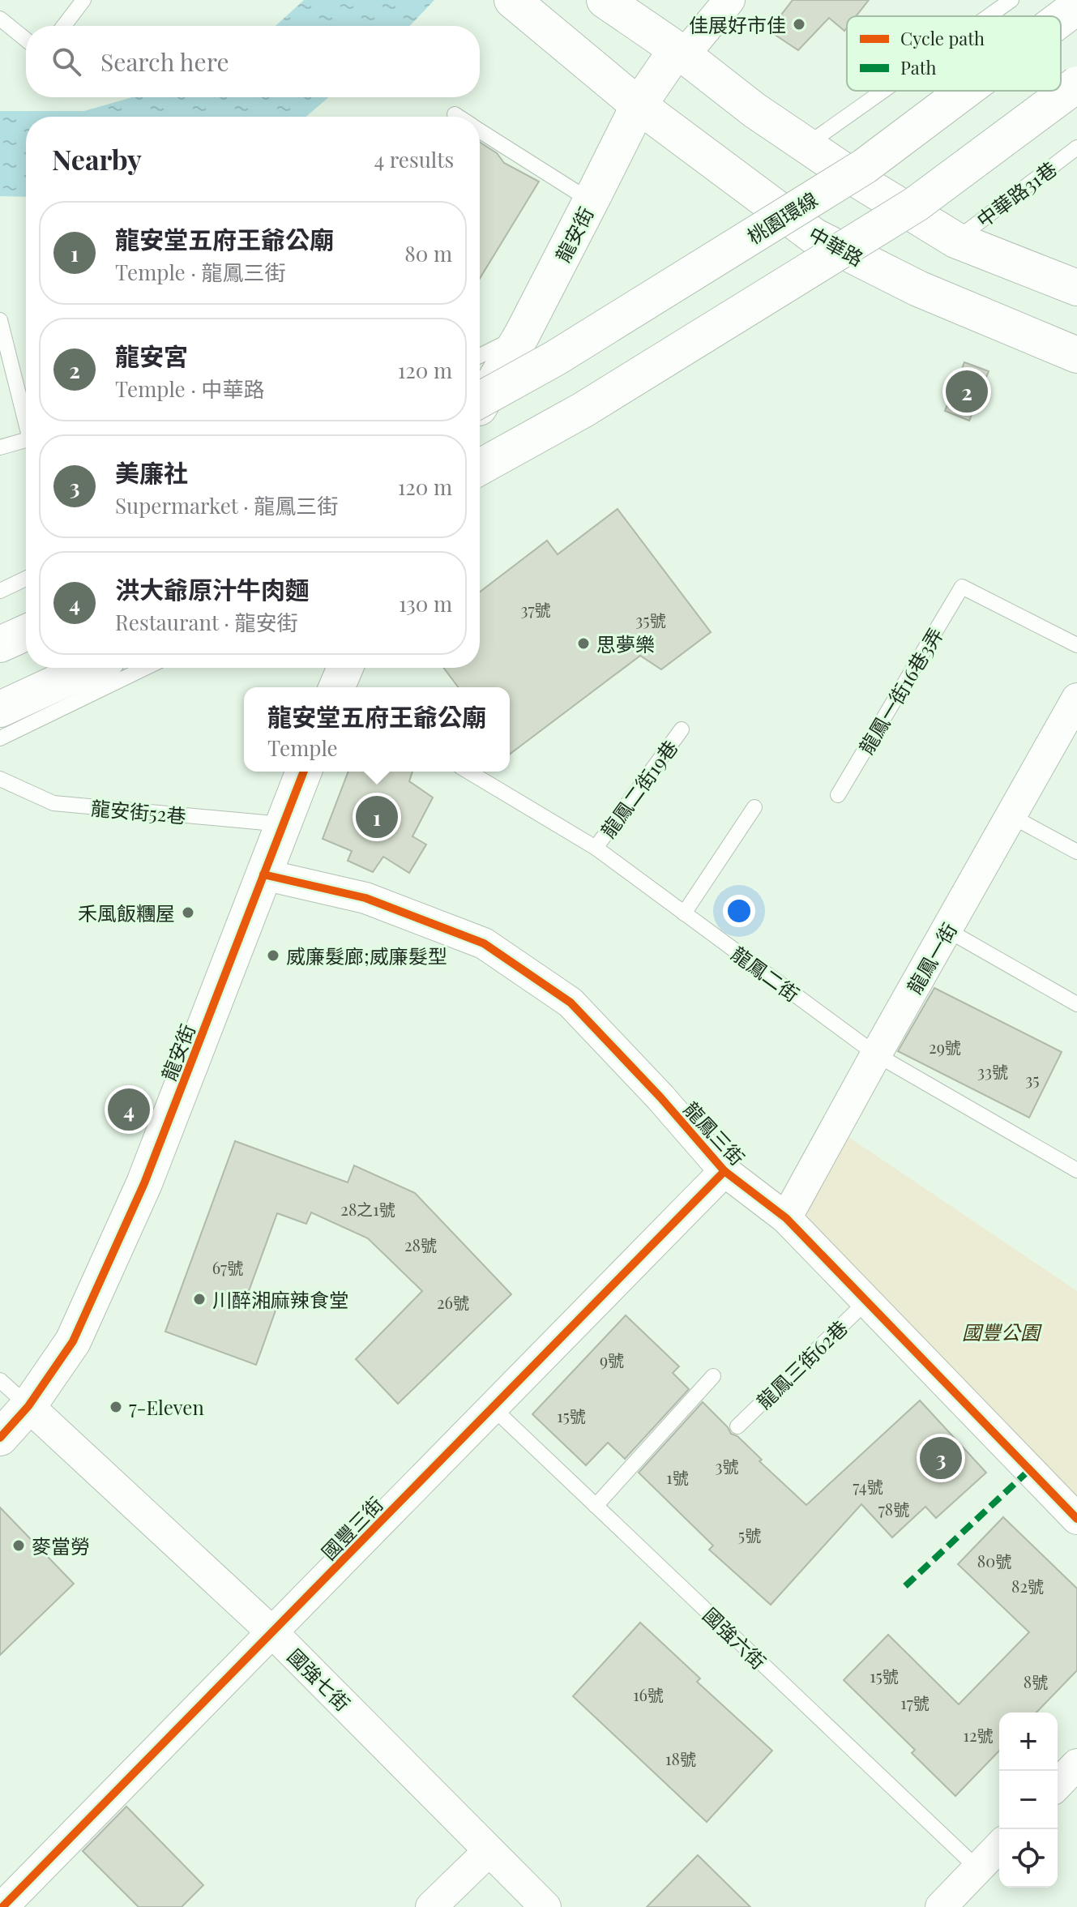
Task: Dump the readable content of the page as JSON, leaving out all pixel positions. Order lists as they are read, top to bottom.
{
  "streets": {
    "main road": ["桃園環線", "龍安街", "中華路"],
    "street": [
      "龍鳳一街",
      "龍鳳三街",
      "國豐三街",
      "國強七街"
    ],
    "lane": [
      "中華路31巷",
      "龍鳳一街16巷3弄",
      "龍鳳二街19巷",
      "龍安街52巷",
      "龍鳳二街",
      "龍鳳三街62巷",
      "國強六街"
    ]
  },
  "crossings": [
    ["龍安街", "中華路"],
    ["龍安街", "龍安街52巷"],
    ["龍安街", "龍鳳三街"],
    ["龍安街", "國強七街"],
    ["龍鳳二街19巷", "龍鳳二街"],
    ["龍鳳一街", "龍鳳二街"],
    ["龍鳳一街", "龍鳳三街"],
    ["龍鳳三街", "龍鳳三街62巷"],
    ["龍鳳三街", "國豐三街"],
    ["國豐三街", "國強六街"],
    ["國豐三街", "國強七街"]
  ],
  "parks": ["國豐公園"],
  "places": [
    "佳展好市佳",
    "思夢樂",
    "禾風飯糰屋",
    "威廉髮廊;威廉髮型",
    "川醉湘麻辣食堂",
    "7-Eleven",
    "麥當勞"
  ],
  "house_numbers": [
    "37號",
    "35號",
    "29號",
    "33號",
    "35",
    "28之1號",
    "28號",
    "67號",
    "26號",
    "9號",
    "15號",
    "3號",
    "1號",
    "74號",
    "78號",
    "5號",
    "80號",
    "82號",
    "15號",
    "8號",
    "16號",
    "17號",
    "12號",
    "18號"
  ],
  "legend": ["Cycle path", "Path"],
  "page": {
    "search": "Search here",
    "heading": ["Nearby", "4 results"],
    "list": [
      {
        "mark": "1",
        "name": "龍安堂五府王爺公廟",
        "note": "Temple · 龍鳳三街",
        "value": "80 m"
      },
      {
        "mark": "2",
        "name": "龍安宮",
        "note": "Temple · 中華路",
        "value": "120 m"
      },
      {
        "mark": "3",
        "name": "美廉社",
        "note": "Supermarket · 龍鳳三街",
        "value": "120 m"
      },
      {
        "mark": "4",
        "name": "洪大爺原汁牛肉麵",
        "note": "Restaurant · 龍安街",
        "value": "130 m"
      }
    ],
    "pins": [
      "2",
      "1",
      "4",
      "3"
    ],
    "popup": ["龍安堂五府王爺公廟", "Temple"],
    "map_buttons": ["+", "−"]
  }
}
